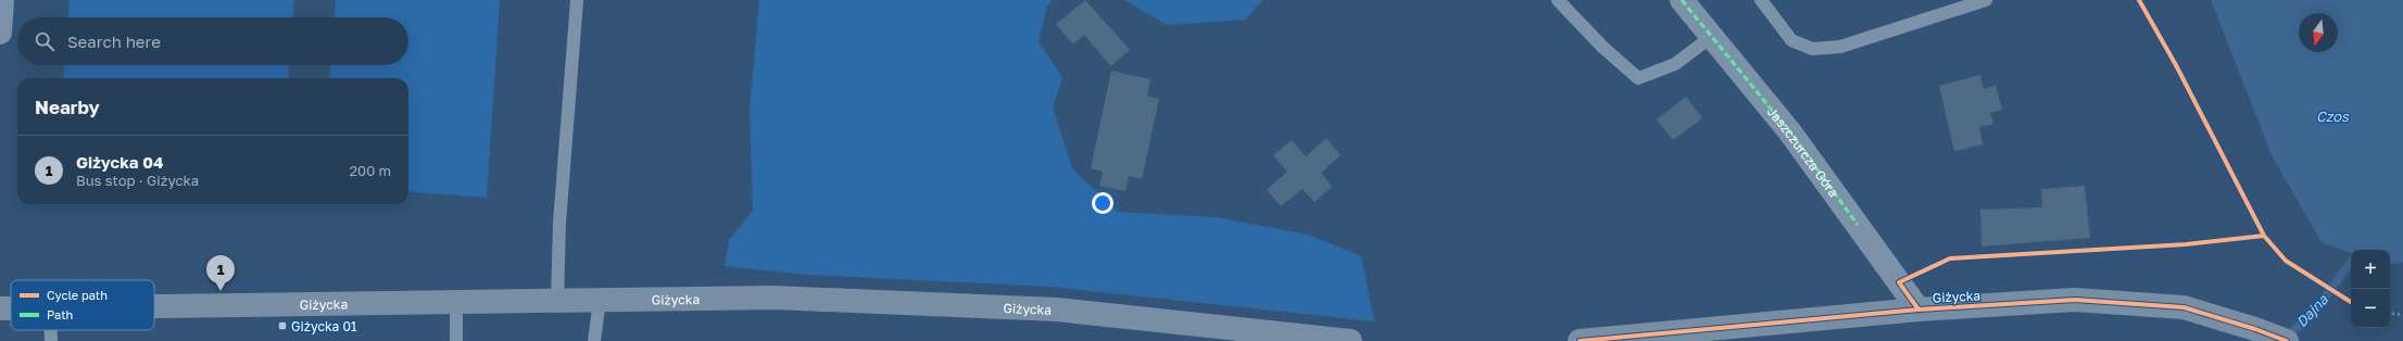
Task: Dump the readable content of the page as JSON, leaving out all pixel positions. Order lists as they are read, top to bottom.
{
  "streets": {
    "street": ["Jaszczurcza Góra", "Giżycka"]
  },
  "crossings": [
    ["Jaszczurcza Góra", "Giżycka"]
  ],
  "water": ["Czos", "Dajna"],
  "places": {
    "transit": ["Giżycka 01"]
  },
  "legend": ["Cycle path", "Path"],
  "north": "bottom",
  "page": {
    "search": "Search here",
    "heading": "Nearby",
    "list": [
      {
        "mark": "1",
        "name": "Giżycka 04",
        "note": "Bus stop · Giżycka",
        "value": "200 m"
      }
    ],
    "map_buttons": ["+", "−"],
    "pins": "1"
  }
}
